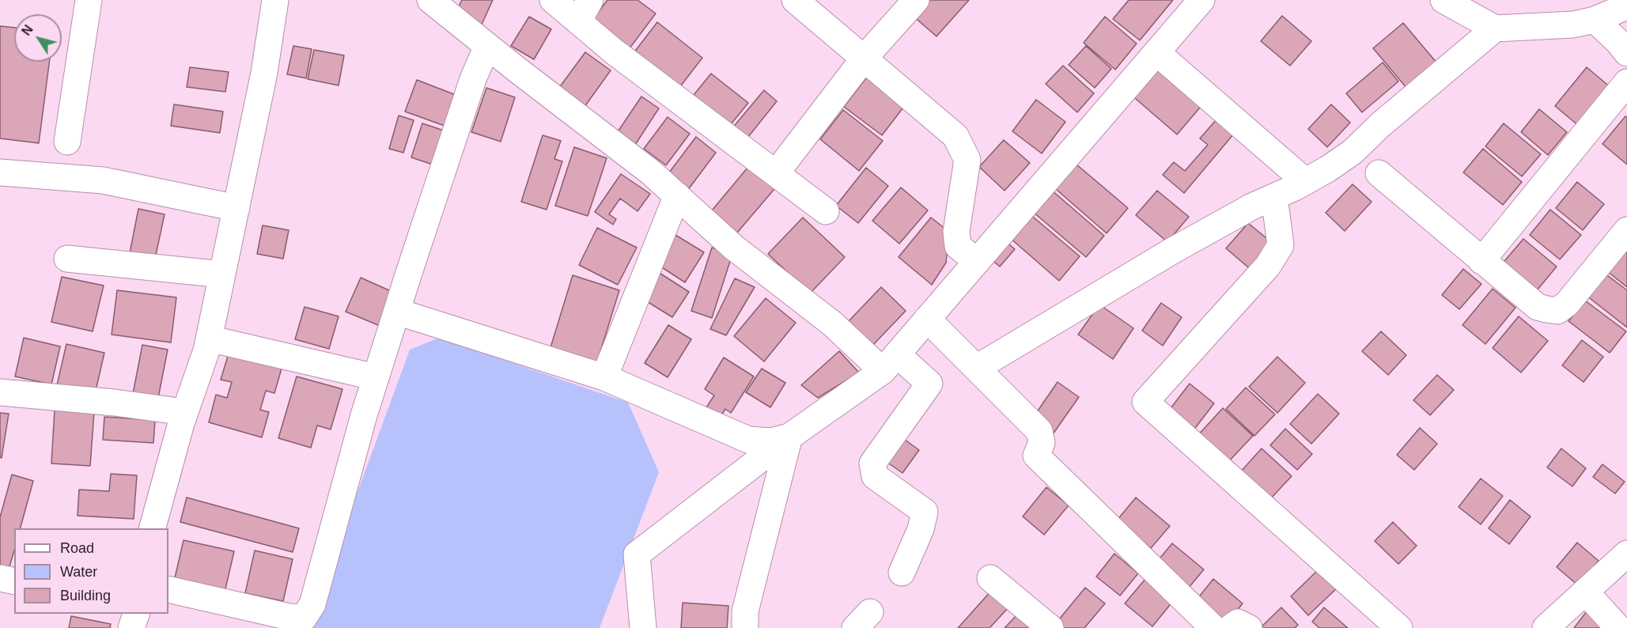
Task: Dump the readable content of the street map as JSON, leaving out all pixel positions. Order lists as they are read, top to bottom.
{
  "legend": ["Road", "Water", "Building"],
  "north": "top left"
}
